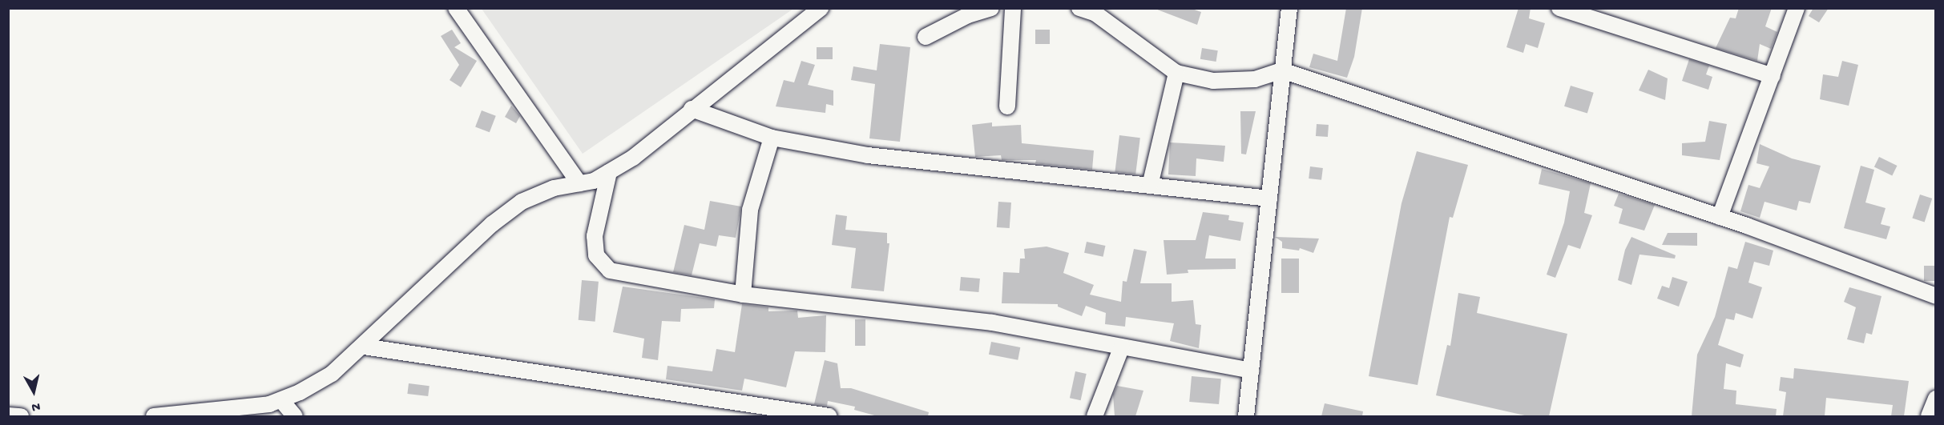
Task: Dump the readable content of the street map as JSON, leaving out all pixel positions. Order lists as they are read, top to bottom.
{
  "north": "bottom"
}
